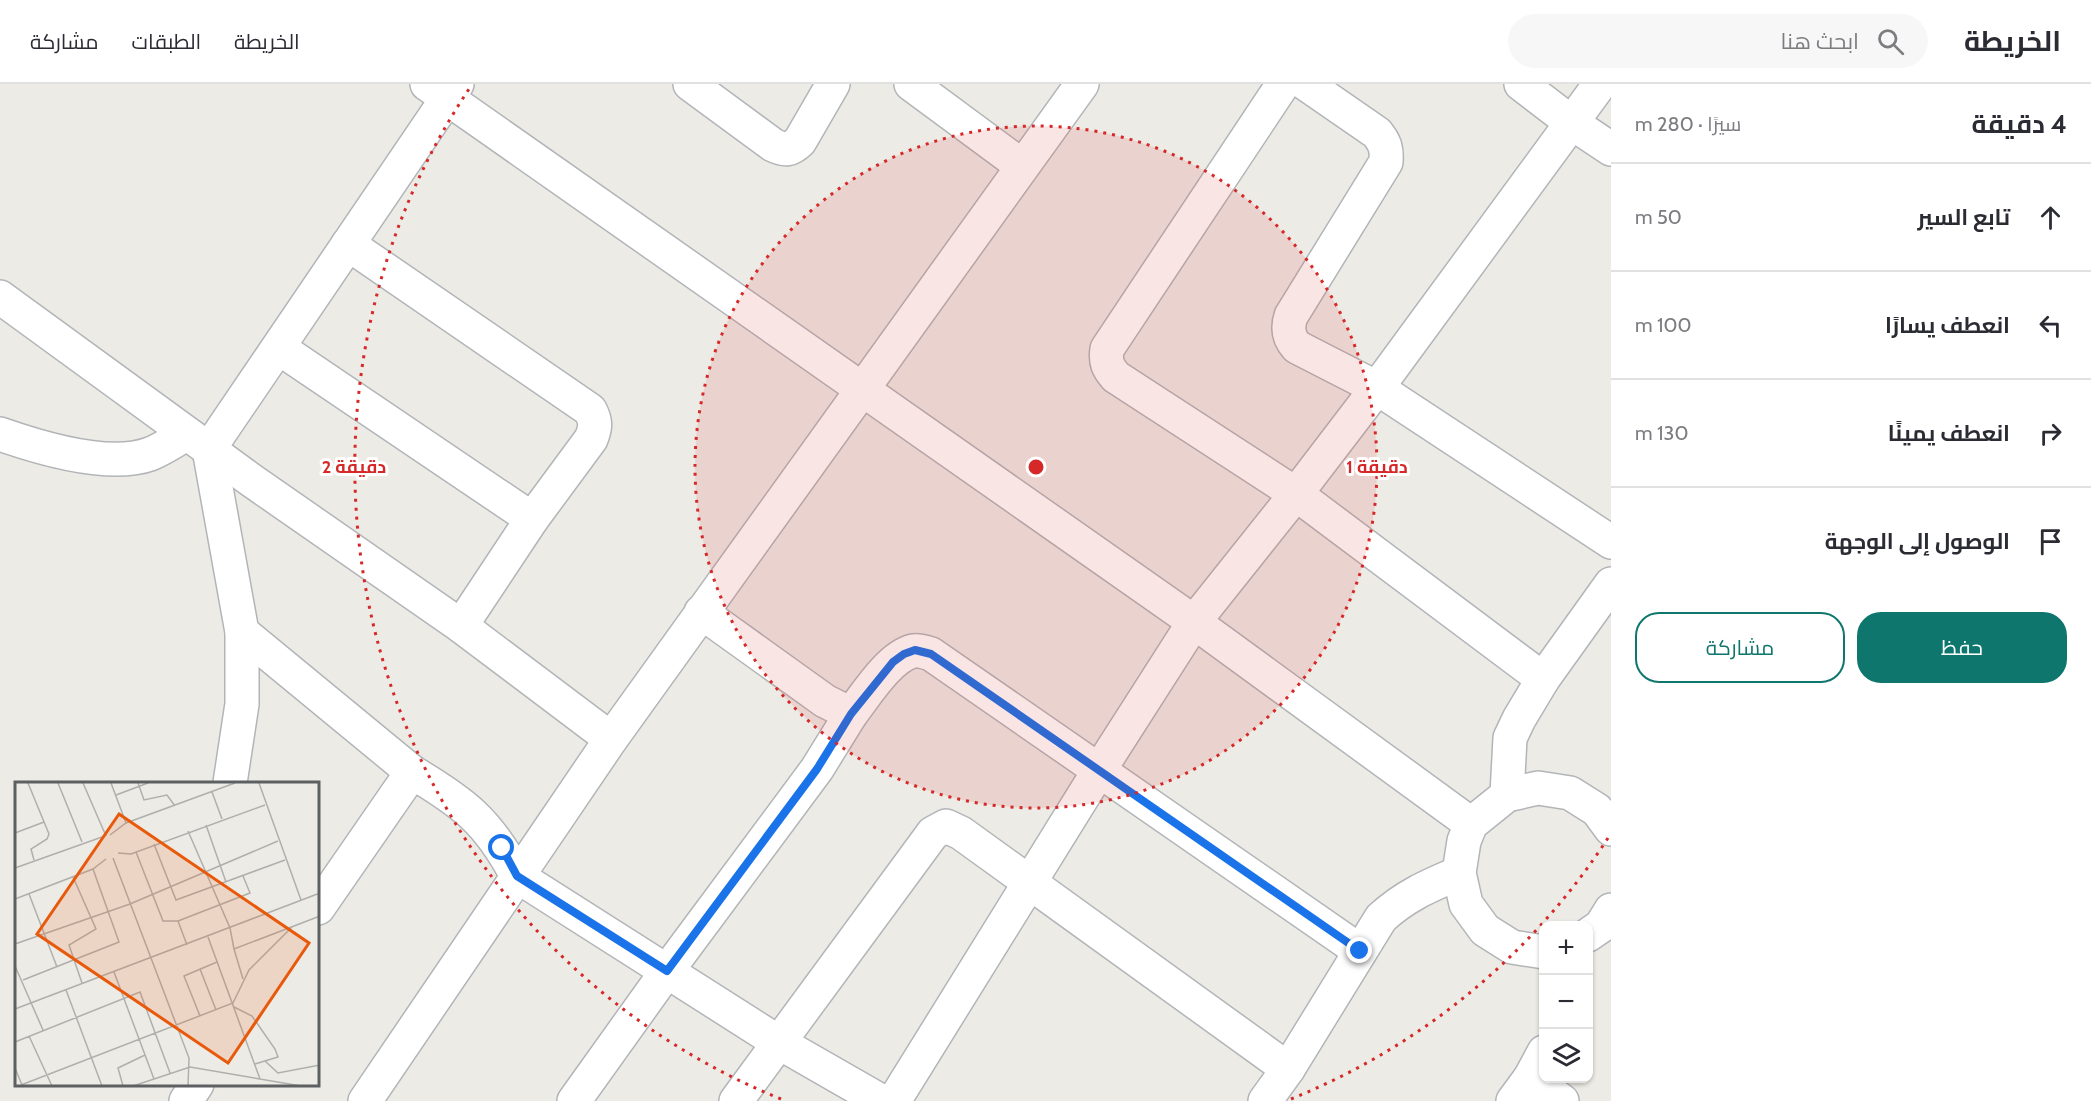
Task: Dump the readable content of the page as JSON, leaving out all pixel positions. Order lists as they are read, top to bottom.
{
  "page": {
    "header": "الخريطة",
    "search": "ابحث هنا",
    "nav": ["الخريطة", "الطبقات", "مشاركة"],
    "heading": ["4 دقيقة", "سيرًا · 280 m"],
    "list": [
      ["تابع السير", "50 m"],
      ["انعطف يسارًا", "100 m"],
      ["انعطف يمينًا", "130 m"],
      "الوصول إلى الوجهة"
    ],
    "buttons": ["حفظ", "مشاركة"],
    "map_buttons": ["+", "−"]
  },
  "rings": ["1 دقيقة", "2 دقيقة"]
}
